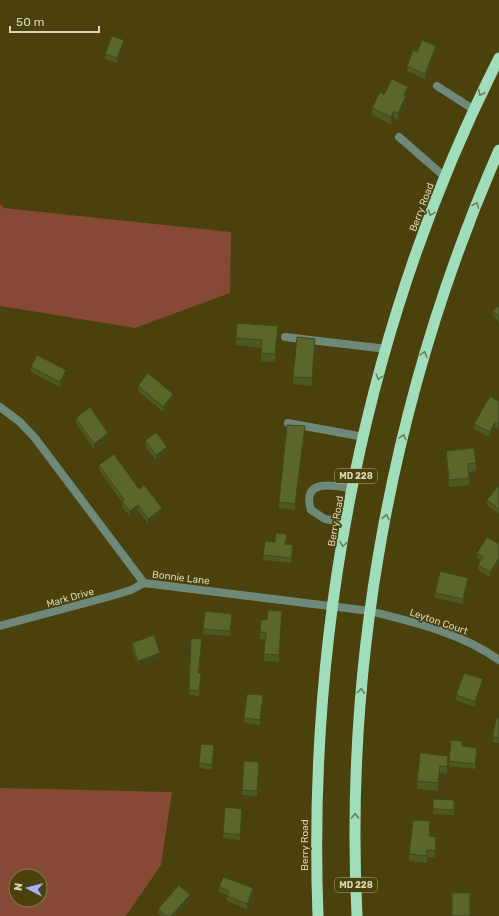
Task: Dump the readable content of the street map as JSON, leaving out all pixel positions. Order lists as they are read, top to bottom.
{
  "streets": {
    "highway": ["Berry Road", "MD 228"],
    "street": ["Bonnie Lane", "Mark Drive", "Leyton Court"]
  },
  "crossings": [
    ["Berry Road", "Bonnie Lane"],
    ["MD 228", "Bonnie Lane"],
    ["MD 228", "Leyton Court"],
    ["Bonnie Lane", "Mark Drive"],
    ["Bonnie Lane", "Leyton Court"]
  ],
  "scale_bar": "50 m",
  "north": "left"
}
